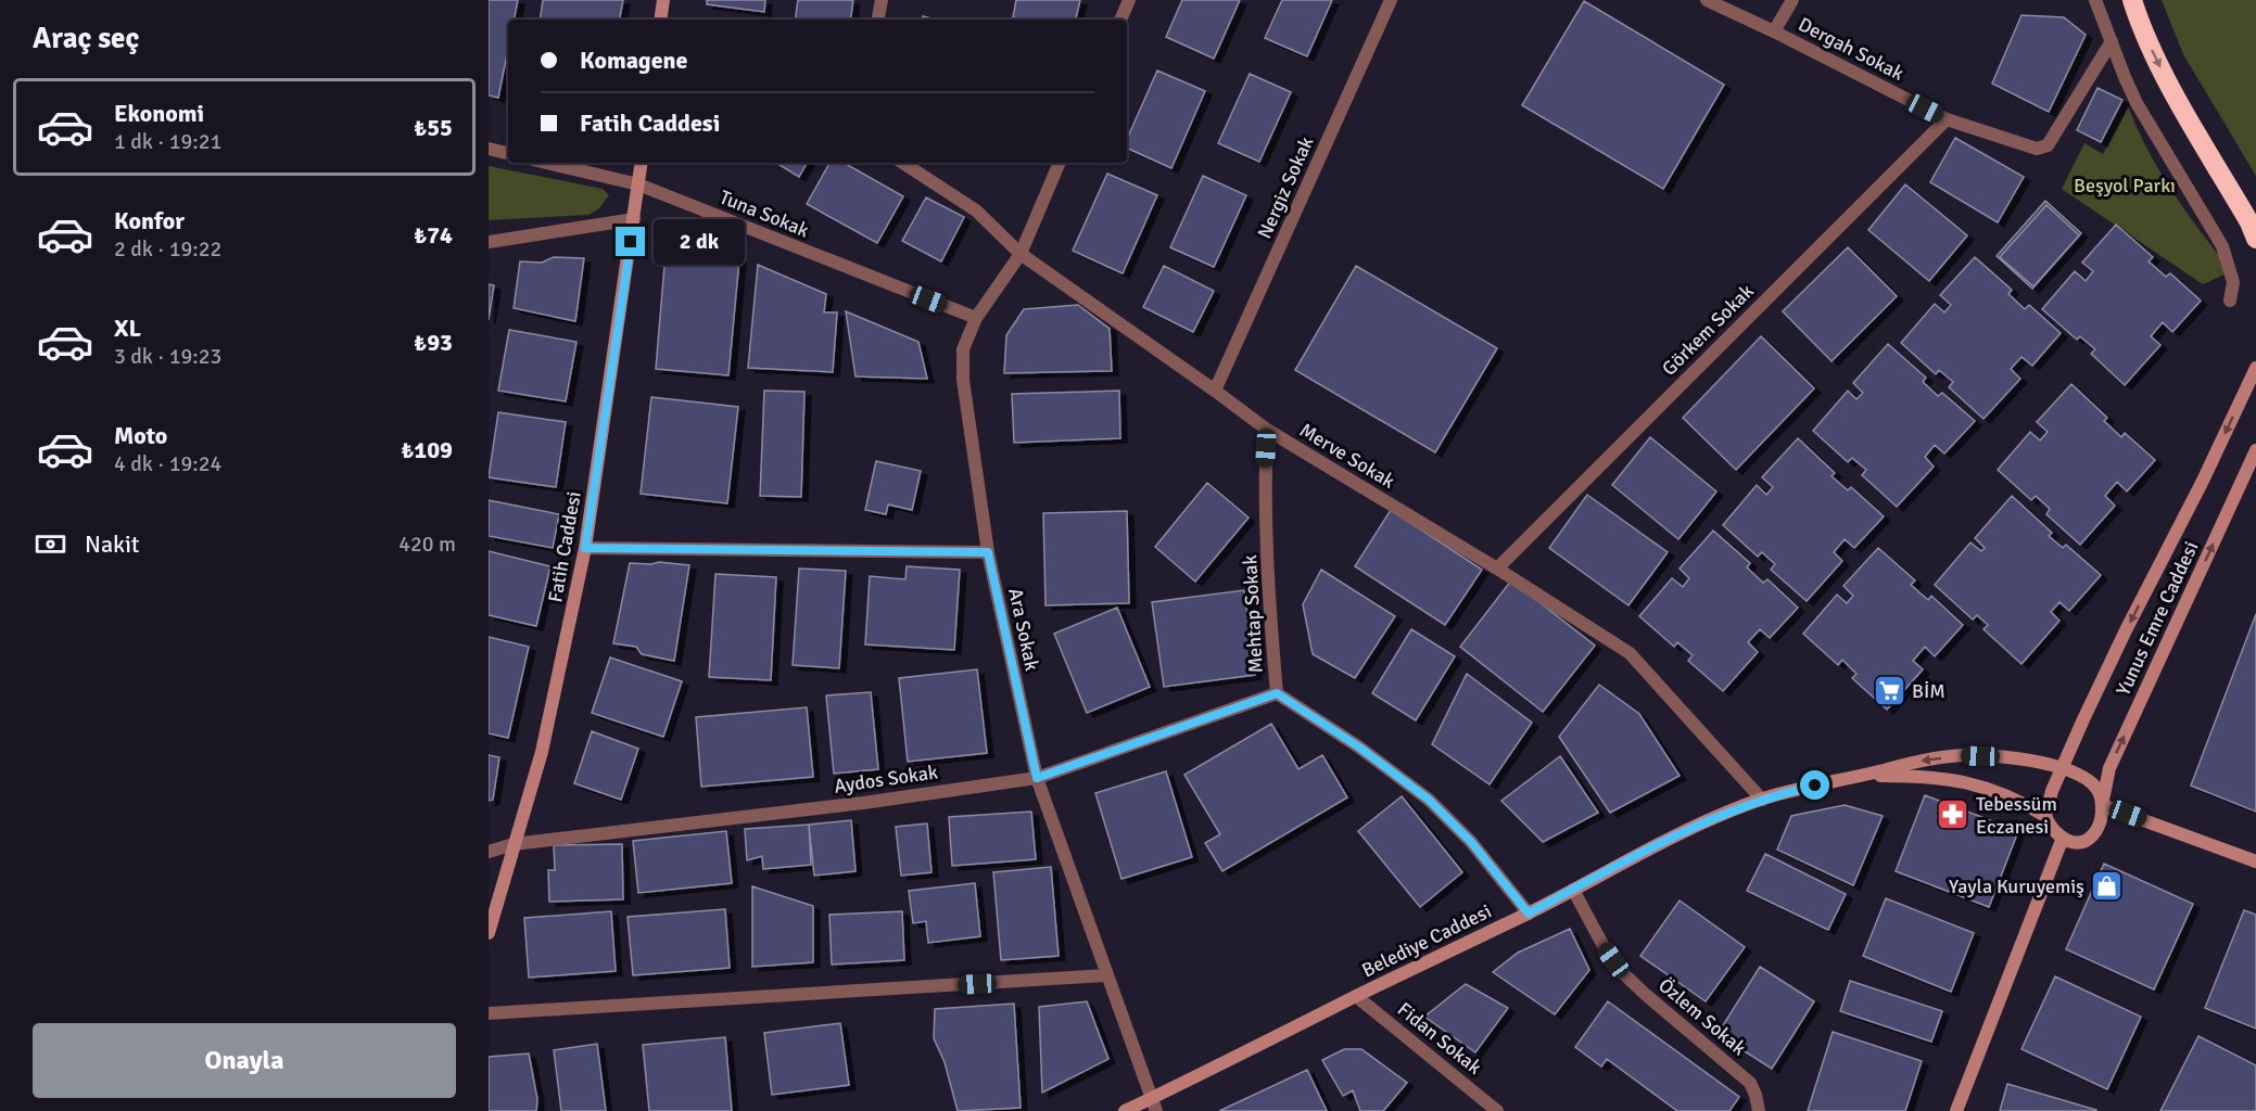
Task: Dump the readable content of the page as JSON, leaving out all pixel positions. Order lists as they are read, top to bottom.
{
  "streets": {
    "street": [
      "Dergah Sokak",
      "Nergiz Sokak",
      "Tuna Sokak",
      "Görkem Sokak",
      "Merve Sokak",
      "Fatih Caddesi",
      "Mehtap Sokak",
      "Yunus Emre Caddesi",
      "Ara Sokak",
      "Aydos Sokak",
      "Belediye Caddesi",
      "Özlem Sokak",
      "Fidan Sokak"
    ]
  },
  "crossings": [
    ["Dergah Sokak", "Görkem Sokak"],
    ["Nergiz Sokak", "Merve Sokak"],
    ["Tuna Sokak", "Fatih Caddesi"],
    ["Tuna Sokak", "Ara Sokak"],
    ["Görkem Sokak", "Merve Sokak"],
    ["Merve Sokak", "Mehtap Sokak"],
    ["Merve Sokak", "Ara Sokak"],
    ["Merve Sokak", "Belediye Caddesi"],
    ["Fatih Caddesi", "Aydos Sokak"],
    ["Mehtap Sokak", "Aydos Sokak"],
    ["Mehtap Sokak", "Belediye Caddesi"],
    ["Yunus Emre Caddesi", "Belediye Caddesi"],
    ["Ara Sokak", "Aydos Sokak"],
    ["Ara Sokak", "Belediye Caddesi"],
    ["Belediye Caddesi", "Özlem Sokak"],
    ["Belediye Caddesi", "Fidan Sokak"]
  ],
  "parks": ["Beşyol Parkı"],
  "places": {
    "supermarket": ["BİM"],
    "pharmacy": ["Tebessüm Eczanesi"],
    "shop": ["Yayla Kuruyemiş"]
  },
  "page": {
    "heading": "Araç seç",
    "banner": ["Komagene", "Fatih Caddesi"],
    "list": [
      {
        "name": "Ekonomi",
        "note": "1 dk · 19:21",
        "value": "₺55"
      },
      {
        "name": "Konfor",
        "note": "2 dk · 19:22",
        "value": "₺74"
      },
      {
        "name": "XL",
        "note": "3 dk · 19:23",
        "value": "₺93"
      },
      {
        "name": "Moto",
        "note": "4 dk · 19:24",
        "value": "₺109"
      }
    ],
    "bubble": "2 dk",
    "pay": ["Nakit", "420 m"],
    "buttons": "Onayla"
  }
}
